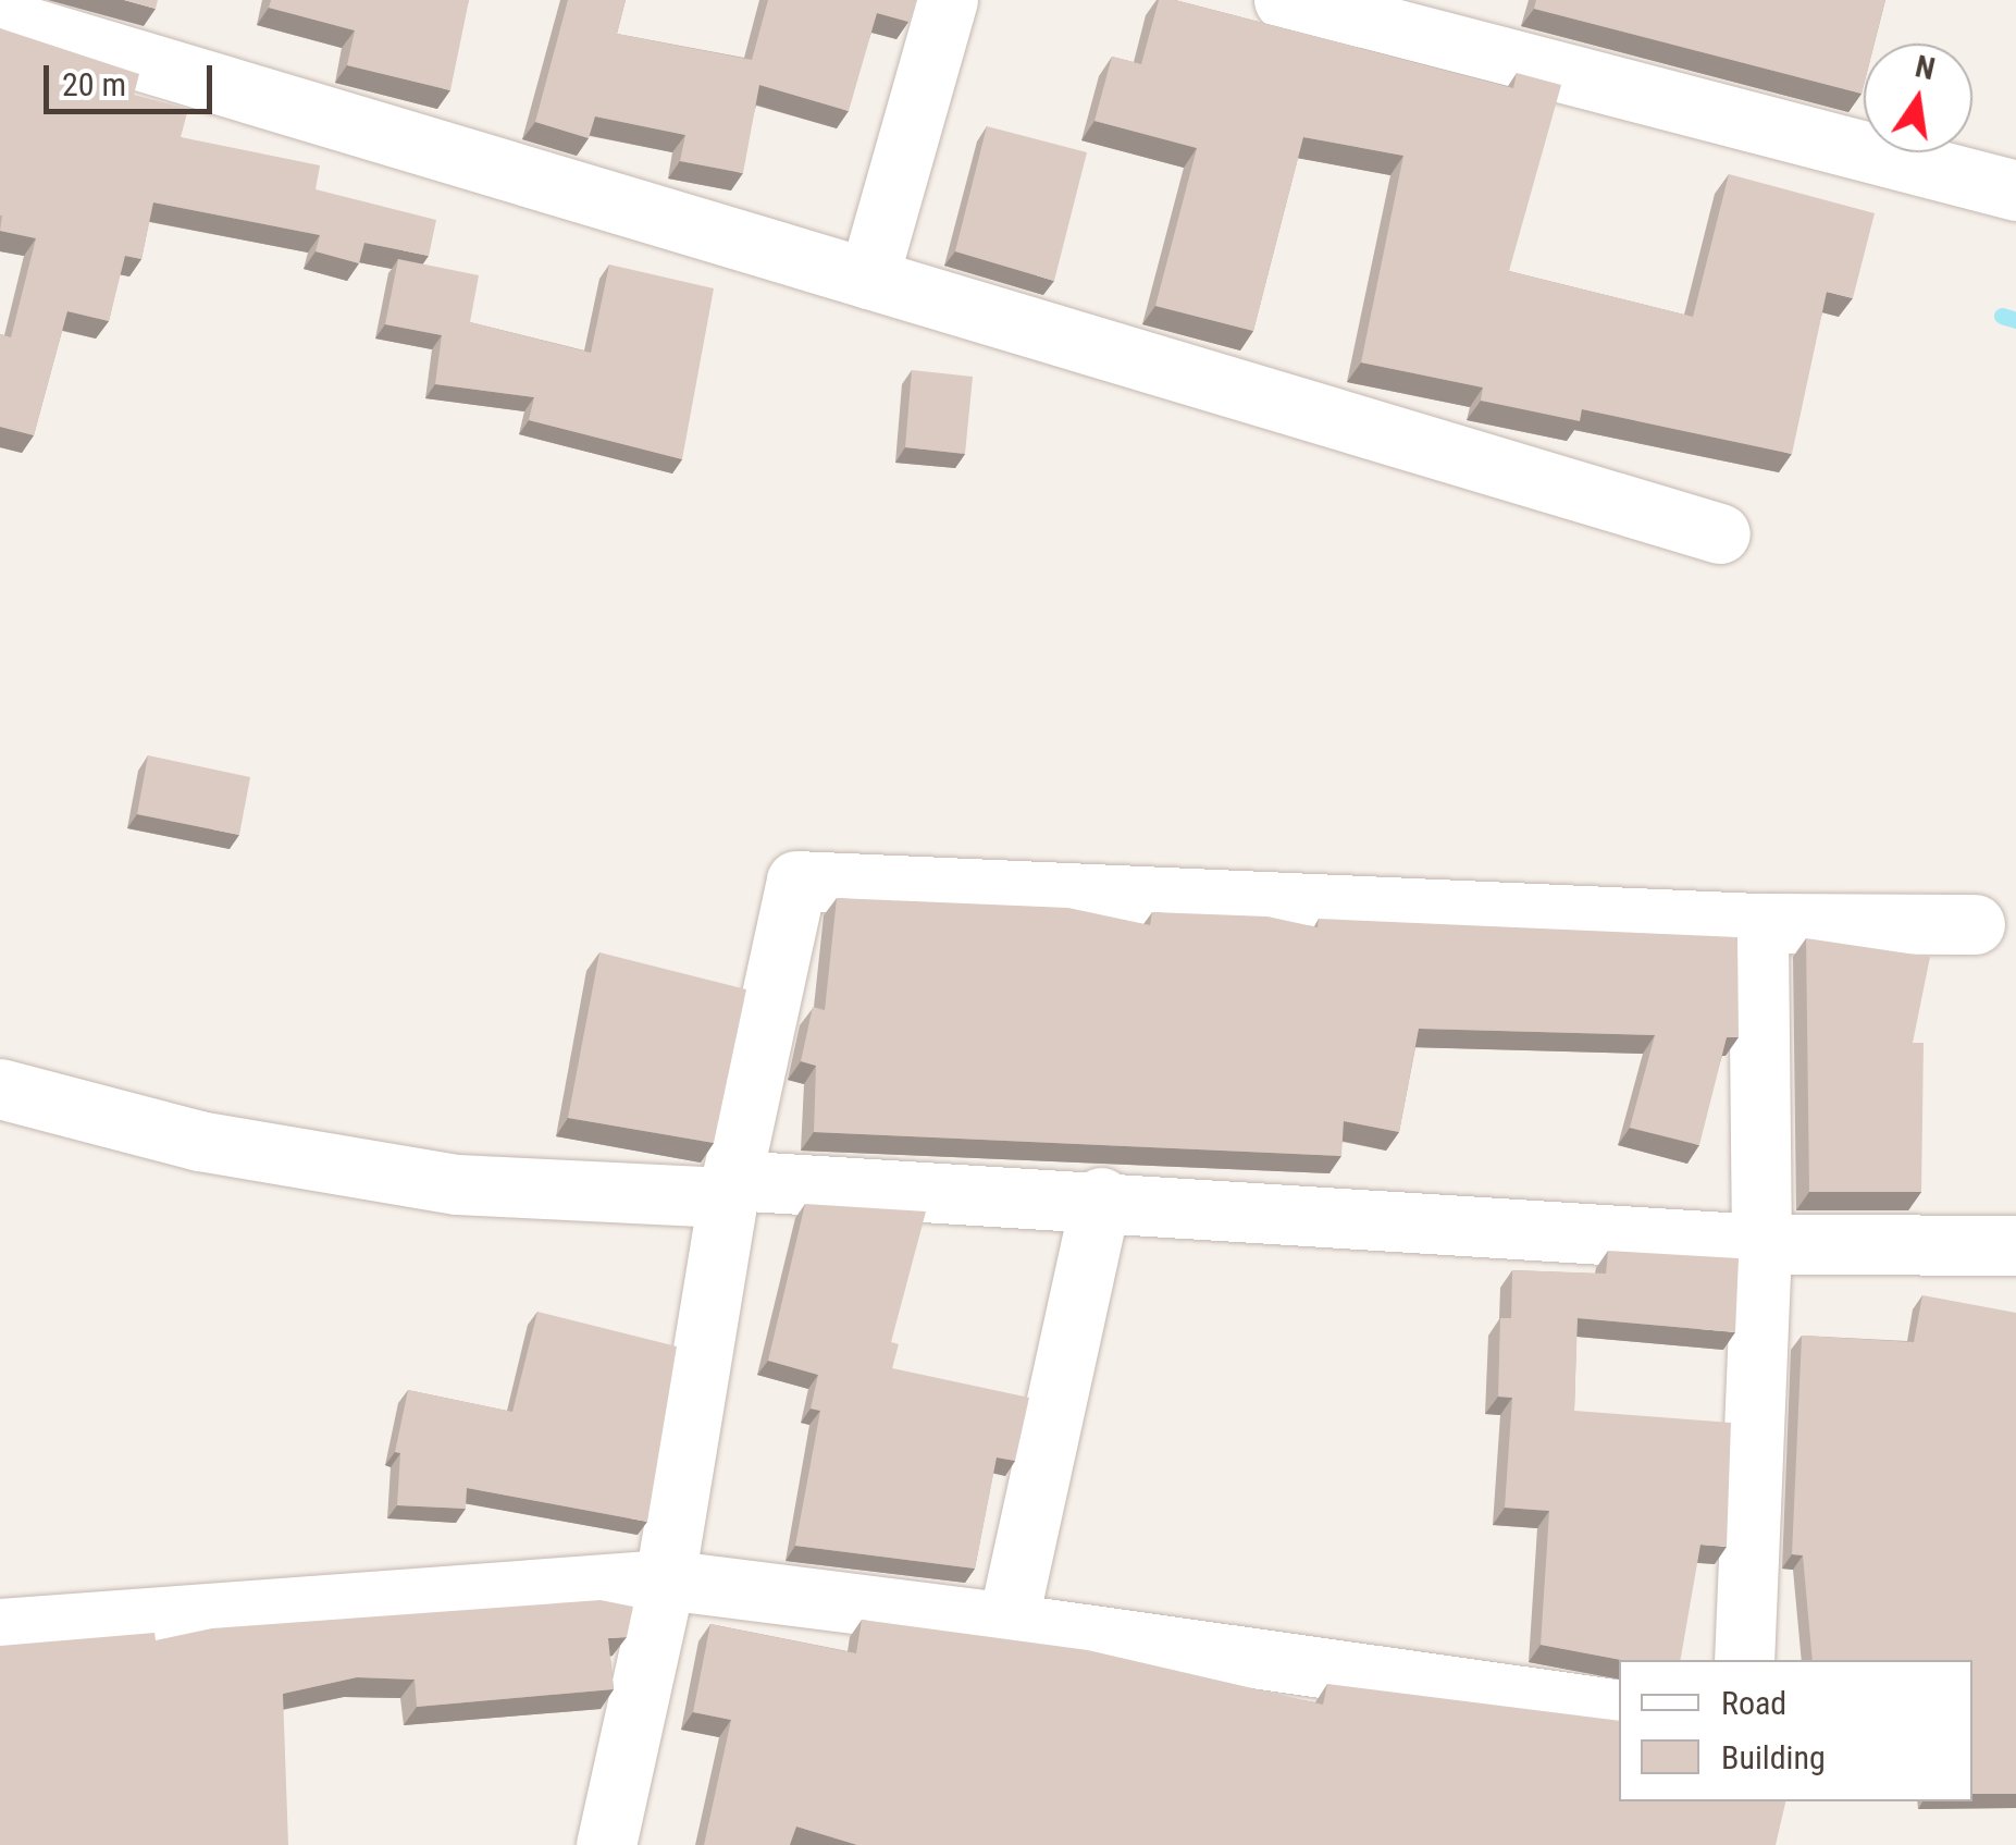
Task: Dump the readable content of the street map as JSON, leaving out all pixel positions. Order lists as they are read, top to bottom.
{
  "legend": ["Road", "Building"],
  "scale_bar": "20 m",
  "north": "top"
}
